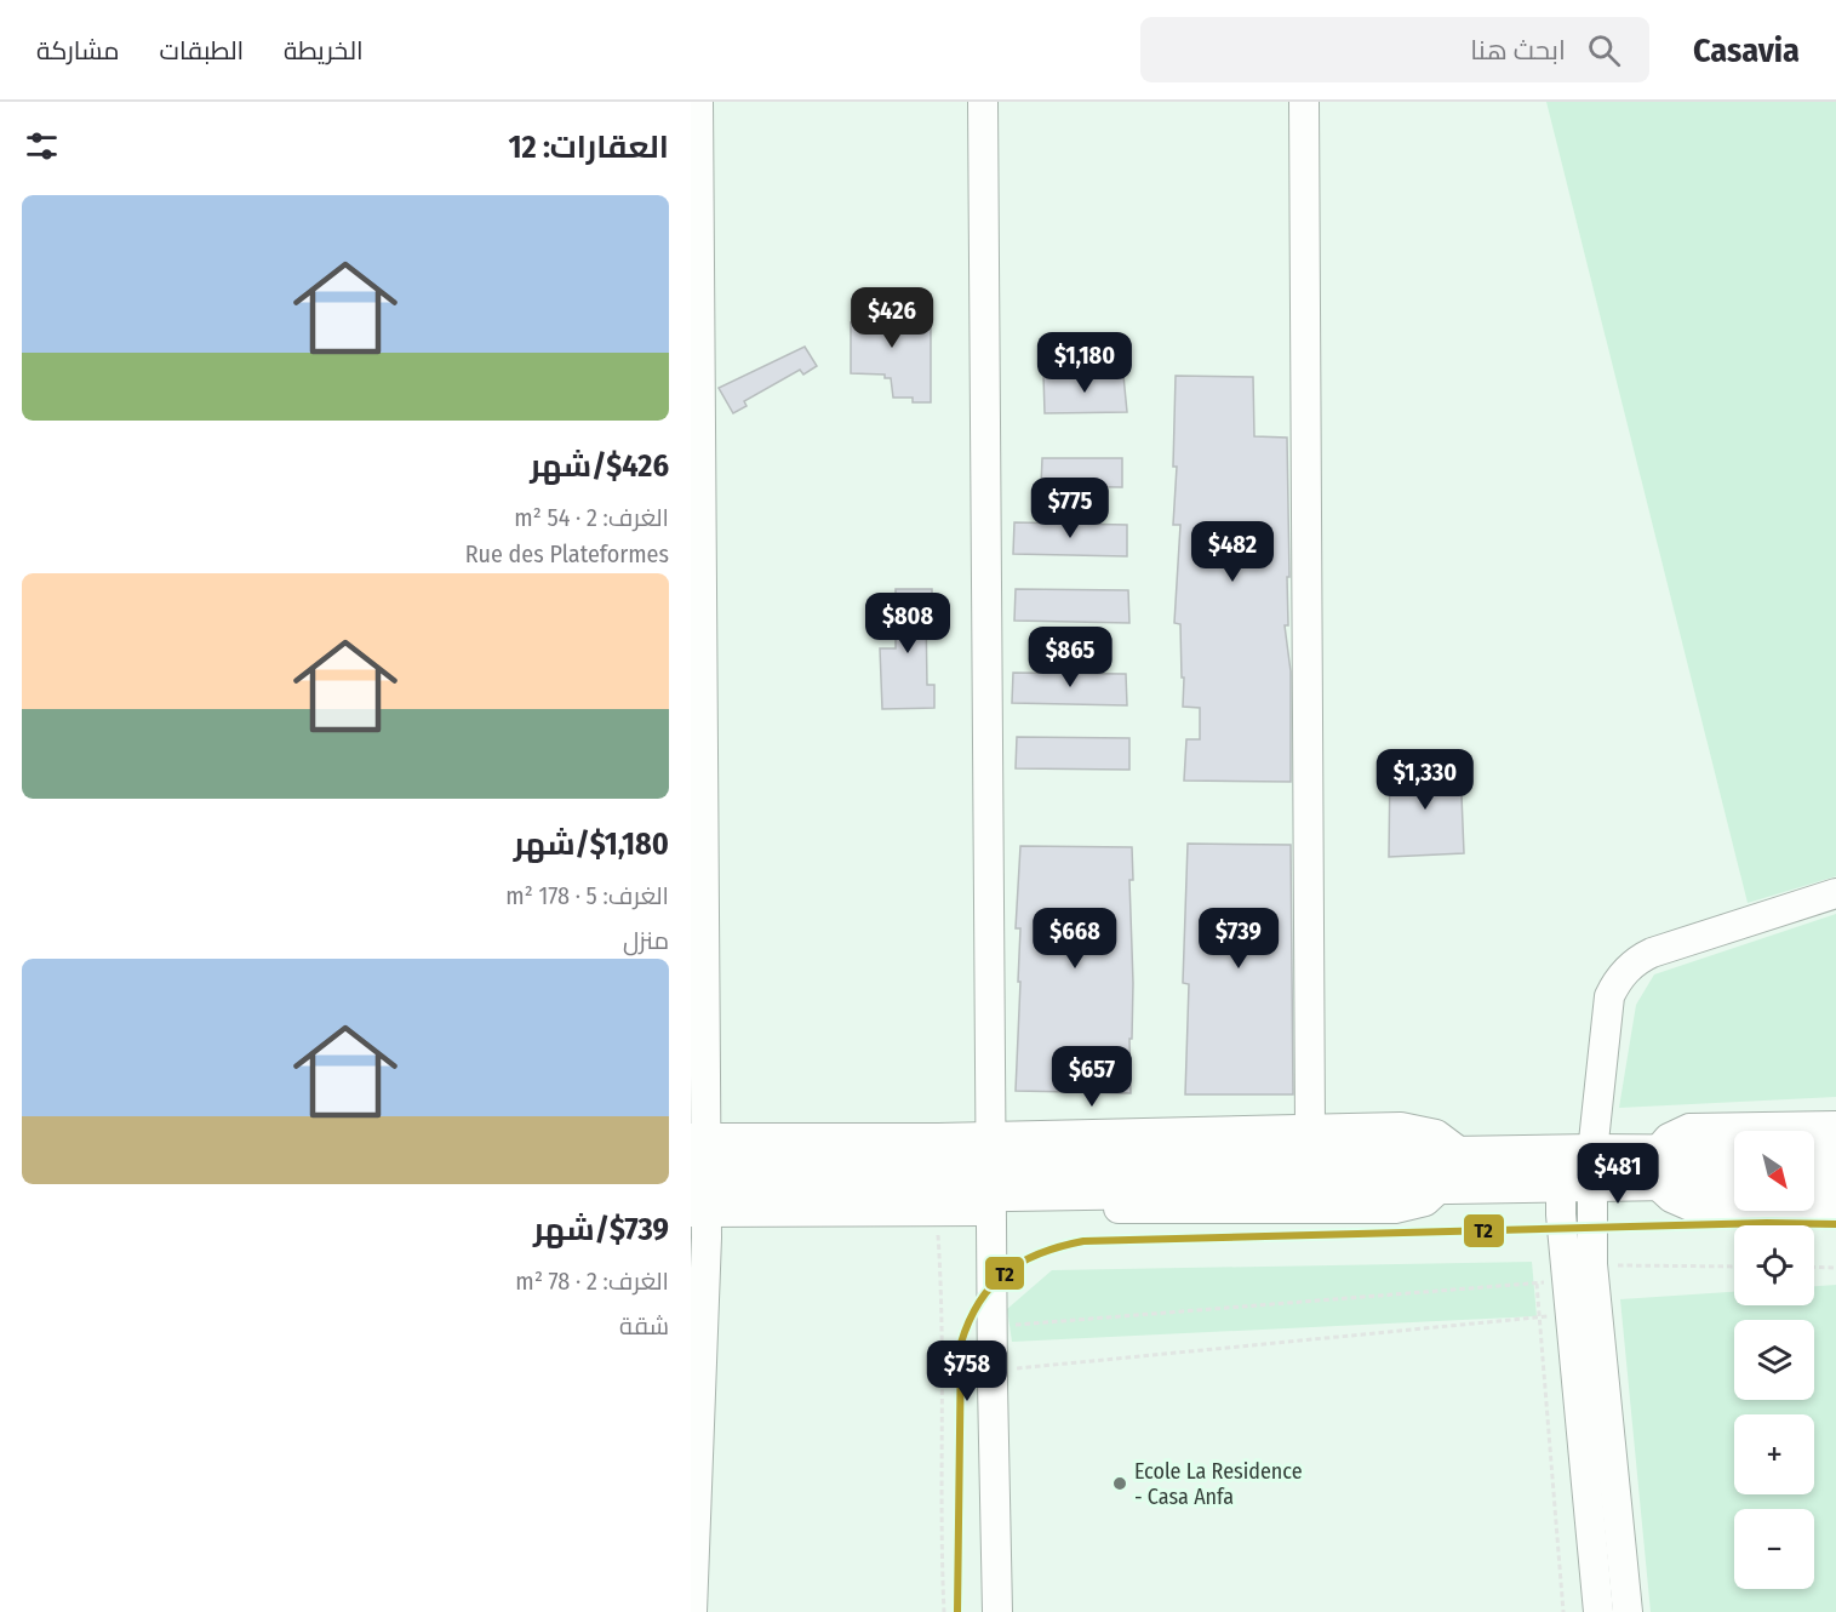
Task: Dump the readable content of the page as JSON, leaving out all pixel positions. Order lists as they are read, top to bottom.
{
  "places": ["Ecole La Residence - Casa Anfa"],
  "lines": ["transit line T2"],
  "north": "bottom right",
  "page": {
    "header": "Casavia",
    "search": "ابحث هنا",
    "nav": ["الخريطة", "الطبقات", "مشاركة"],
    "heading": "العقارات: 12",
    "list": [
      {
        "name": "$426/شهر",
        "note": "الغرف: 2 · 54 m² · Rue des Plateformes"
      },
      {
        "name": "$1,180/شهر",
        "note": "الغرف: 5 · 178 m² · منزل"
      },
      {
        "name": "$739/شهر",
        "note": "الغرف: 2 · 78 m² · شقة"
      }
    ],
    "price": [
      "$426",
      "$1,180",
      "$775",
      "$482",
      "$808",
      "$865",
      "$1,330",
      "$668",
      "$739",
      "$657",
      "$481",
      "$758"
    ],
    "map_buttons": ["+", "−"]
  }
}
